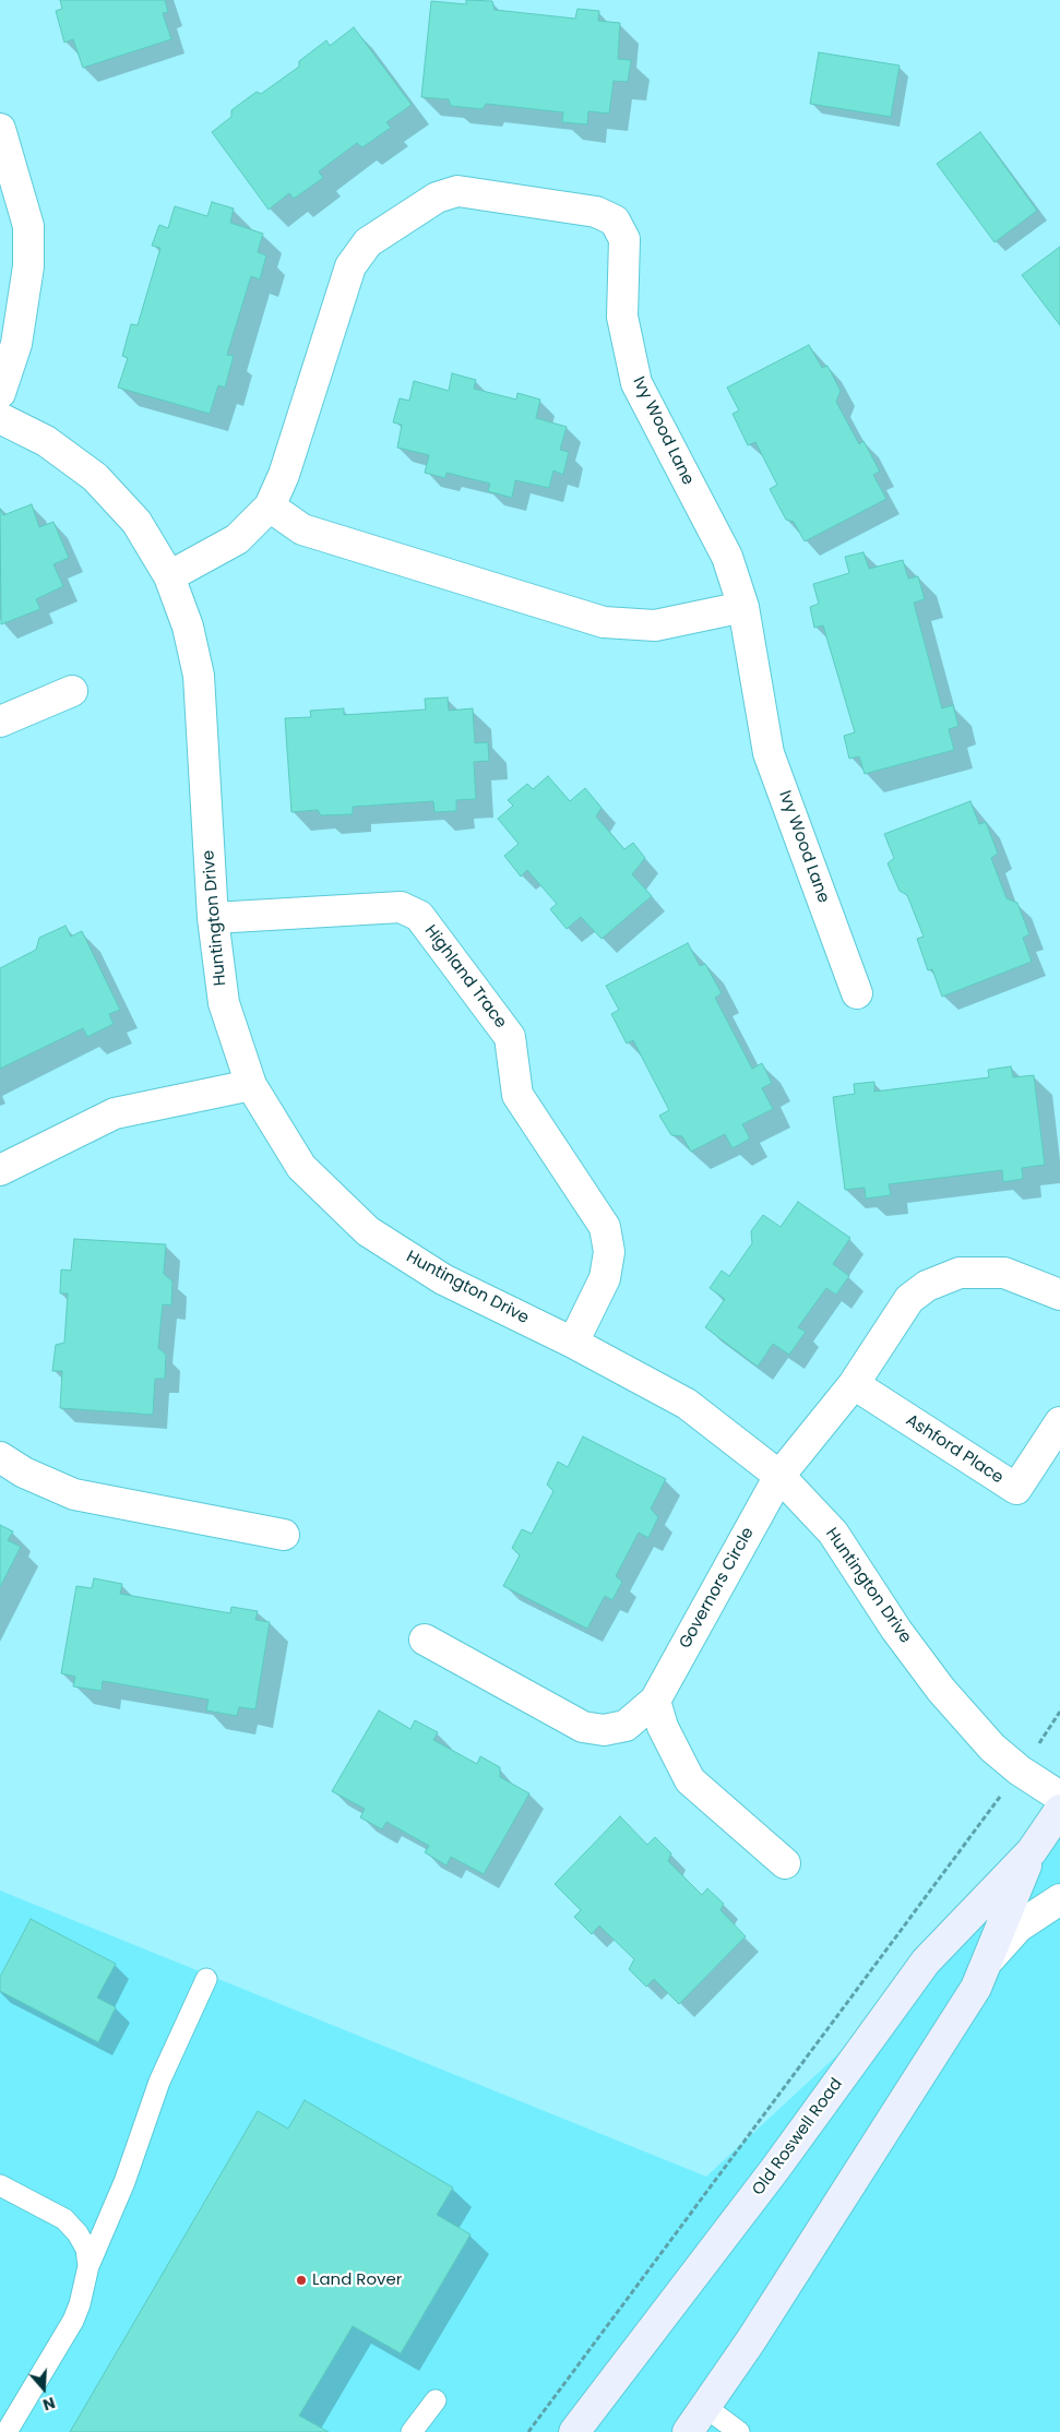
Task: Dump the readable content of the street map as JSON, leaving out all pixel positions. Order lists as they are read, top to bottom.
{
  "streets": {
    "street": [
      "Ivy Wood Lane",
      "Huntington Drive",
      "Highland Trace",
      "Ashford Place",
      "Governors Circle",
      "Old Roswell Road"
    ]
  },
  "crossings": [
    ["Ivy Wood Lane", "Huntington Drive"],
    ["Huntington Drive", "Highland Trace"],
    ["Huntington Drive", "Governors Circle"]
  ],
  "places": ["Land Rover"],
  "north": "bottom"
}
